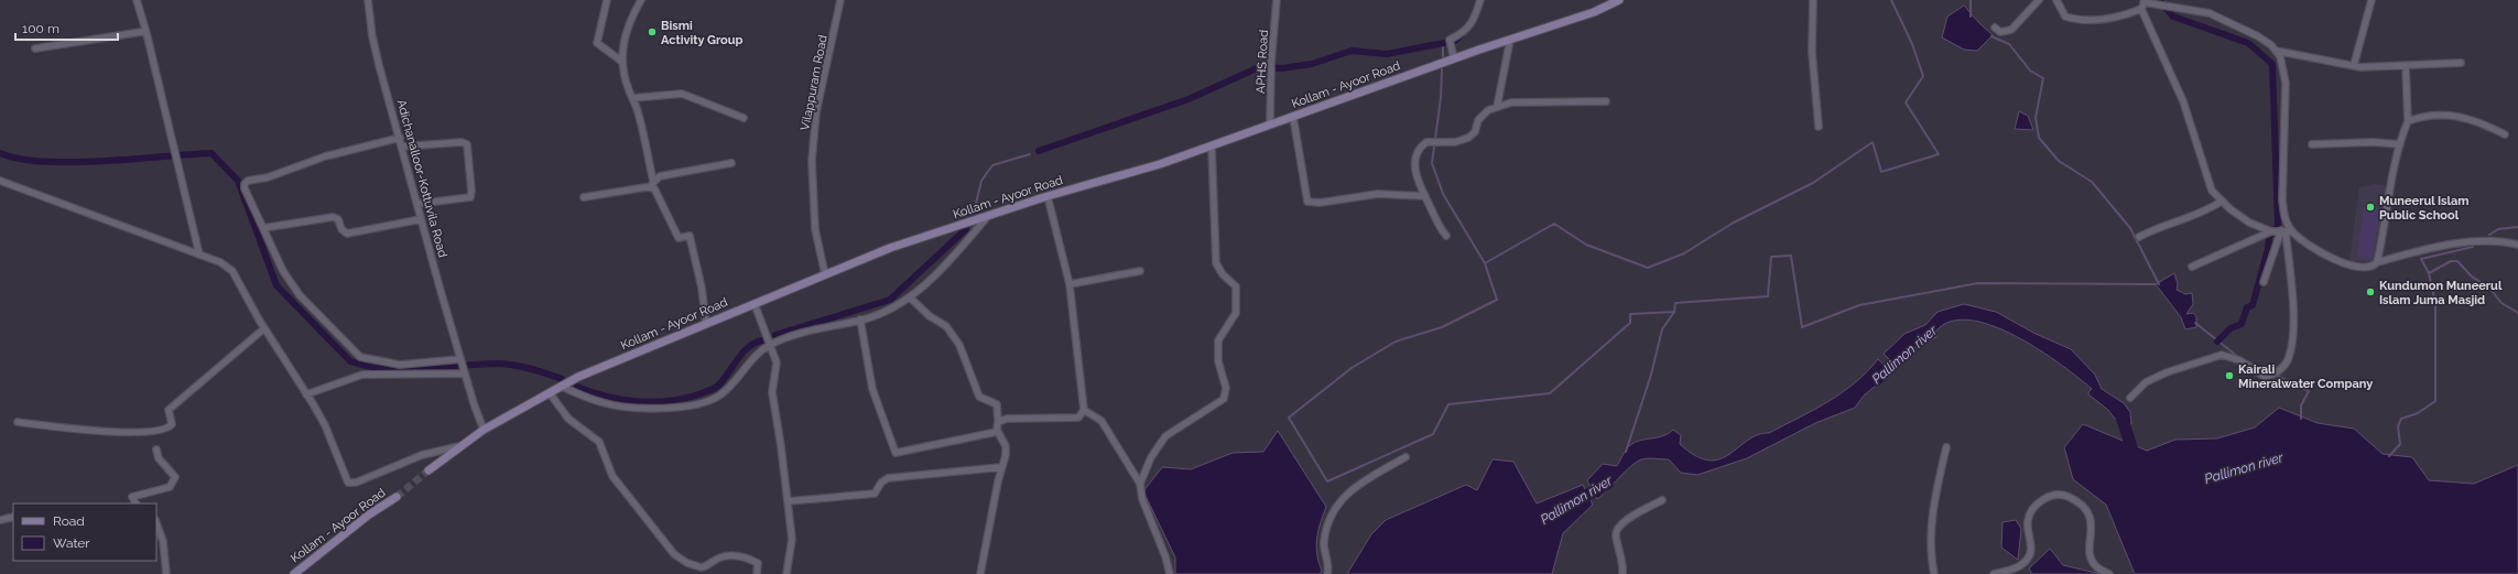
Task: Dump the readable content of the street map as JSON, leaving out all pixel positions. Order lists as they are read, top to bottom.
{
  "streets": {
    "main road": ["Kollam - Ayoor Road"],
    "street": ["APHS Road", "Vilappuram Road", "Adichanalloor-Kottuvila Road"]
  },
  "crossings": [
    ["APHS Road", "Kollam - Ayoor Road"],
    ["Vilappuram Road", "Kollam - Ayoor Road"],
    ["Kollam - Ayoor Road", "Adichanalloor-Kottuvila Road"]
  ],
  "water": ["Pallimon river"],
  "places": [
    "Bismi Activity Group",
    "Muneerul Islam Public School",
    "Kundumon Muneerul Islam Juma Masjid",
    "Kairali Mineralwater Company"
  ],
  "legend": ["Road", "Water"],
  "scale_bar": "100 m"
}
